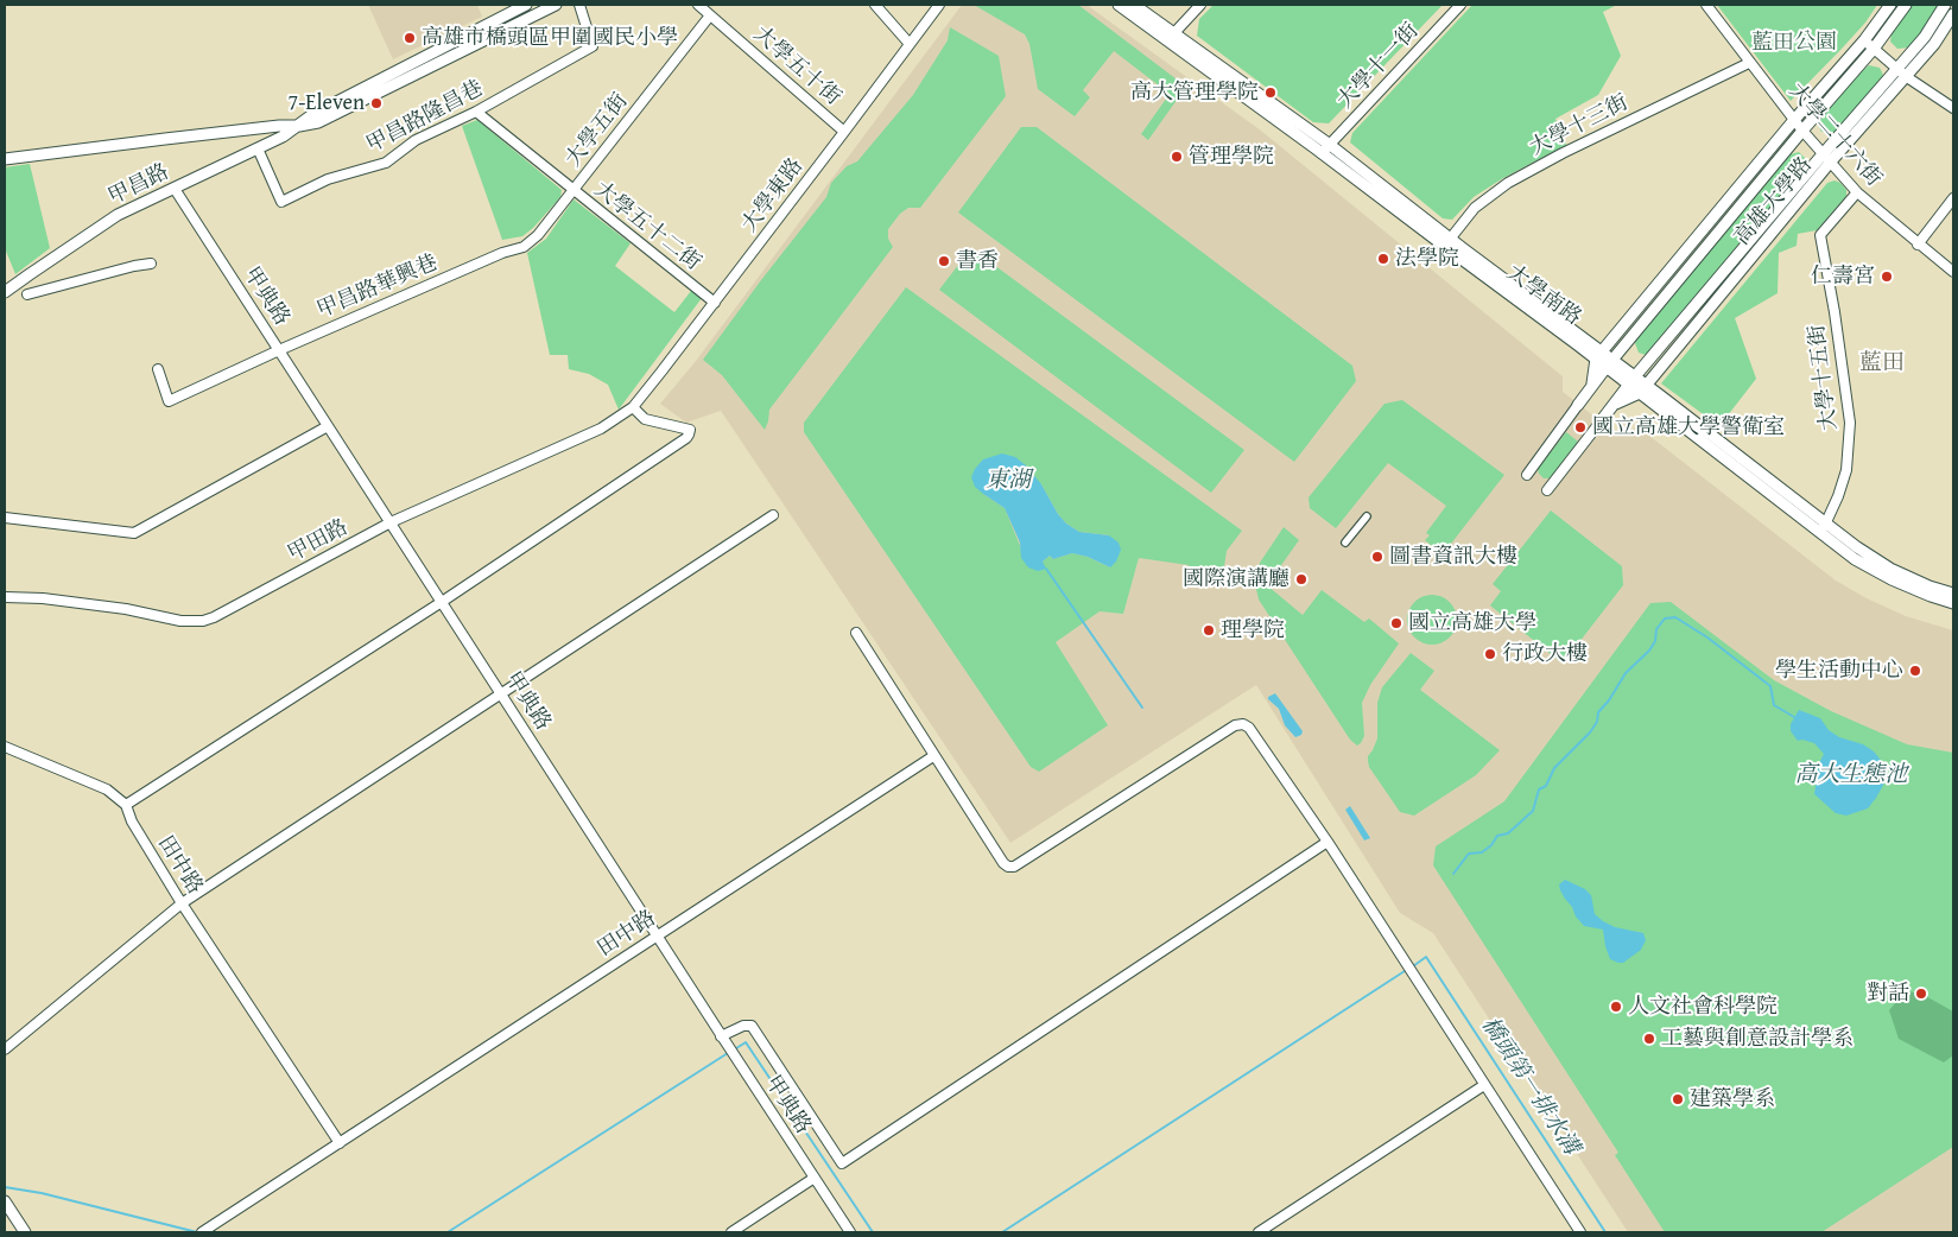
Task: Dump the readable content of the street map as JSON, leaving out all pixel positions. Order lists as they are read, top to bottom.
{
  "streets": {
    "street": [
      "大學五十街",
      "大學十一街",
      "甲昌路隆昌巷",
      "大學十三街",
      "大學五街",
      "大學二十六街",
      "甲昌路",
      "大學東路",
      "高雄大學路",
      "大學五十二街",
      "甲昌路華興巷",
      "大學南路",
      "甲典路",
      "大學十五街",
      "甲田路",
      "田中路"
    ]
  },
  "crossings": [
    ["大學五十街", "大學五街"],
    ["大學五十街", "大學東路"],
    ["大學十一街", "大學南路"],
    ["甲昌路隆昌巷", "甲昌路"],
    ["甲昌路隆昌巷", "大學五十二街"],
    ["大學十三街", "大學二十六街"],
    ["大學十三街", "大學南路"],
    ["大學五街", "大學五十二街"],
    ["大學五街", "甲昌路華興巷"],
    ["大學二十六街", "高雄大學路"],
    ["大學二十六街", "大學十五街"],
    ["甲昌路", "甲典路"],
    ["大學東路", "大學五十二街"],
    ["大學東路", "甲田路"],
    ["高雄大學路", "大學南路"],
    ["甲昌路華興巷", "甲典路"],
    ["大學南路", "大學十五街"],
    ["甲典路", "甲田路"],
    ["甲典路", "田中路"]
  ],
  "districts": ["藍田"],
  "water": ["東湖", "高大生態池", "橋頭第一排水溝"],
  "parks": ["藍田公園"],
  "places": [
    "高雄市橋頭區甲圍國民小學",
    "高大管理學院",
    "7-Eleven",
    "管理學院",
    "法學院",
    "書香",
    "仁壽宮",
    "國立高雄大學警衛室",
    "圖書資訊大樓",
    "國際演講廳",
    "國立高雄大學",
    "理學院",
    "行政大樓",
    "學生活動中心",
    "對話",
    "人文社會科學院",
    "工藝與創意設計學系",
    "建築學系"
  ]
}
